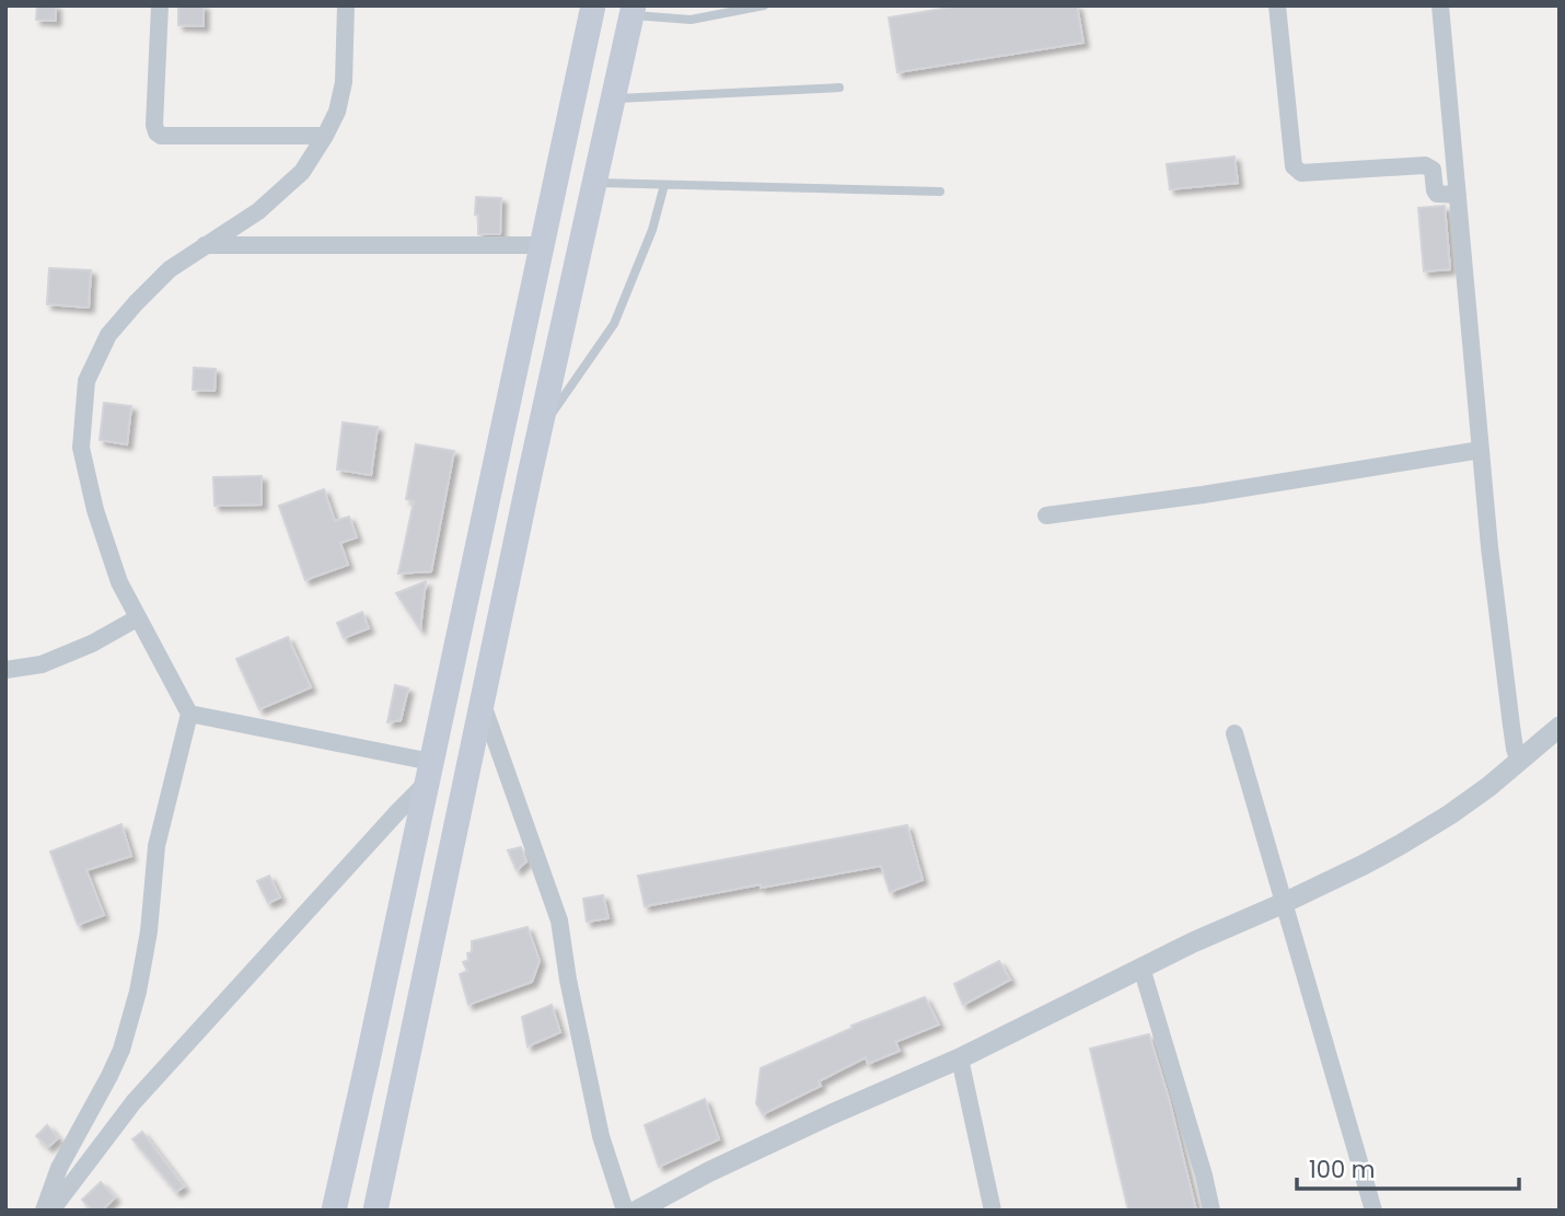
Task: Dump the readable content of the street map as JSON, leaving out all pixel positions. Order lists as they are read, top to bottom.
{
  "scale_bar": "100 m"
}
